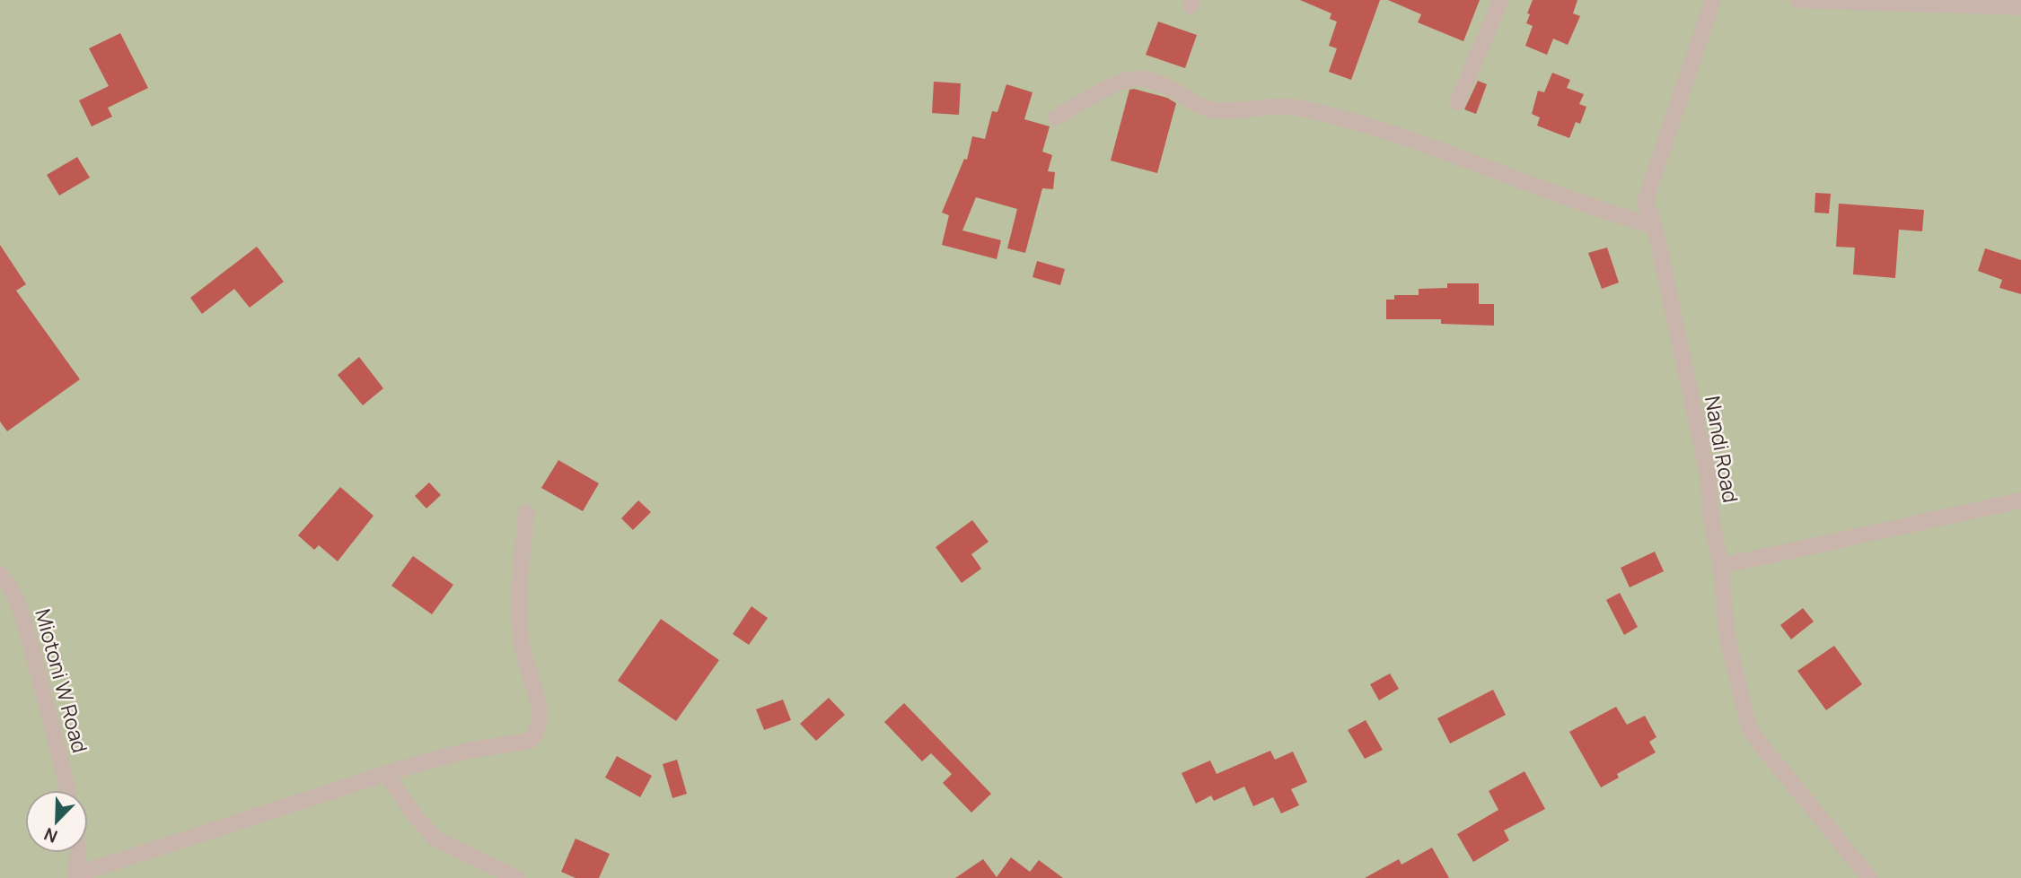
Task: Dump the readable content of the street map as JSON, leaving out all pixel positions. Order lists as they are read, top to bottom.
{
  "streets": {
    "street": ["Nandi Road", "Miotoni W Road"]
  },
  "north": "bottom left"
}
